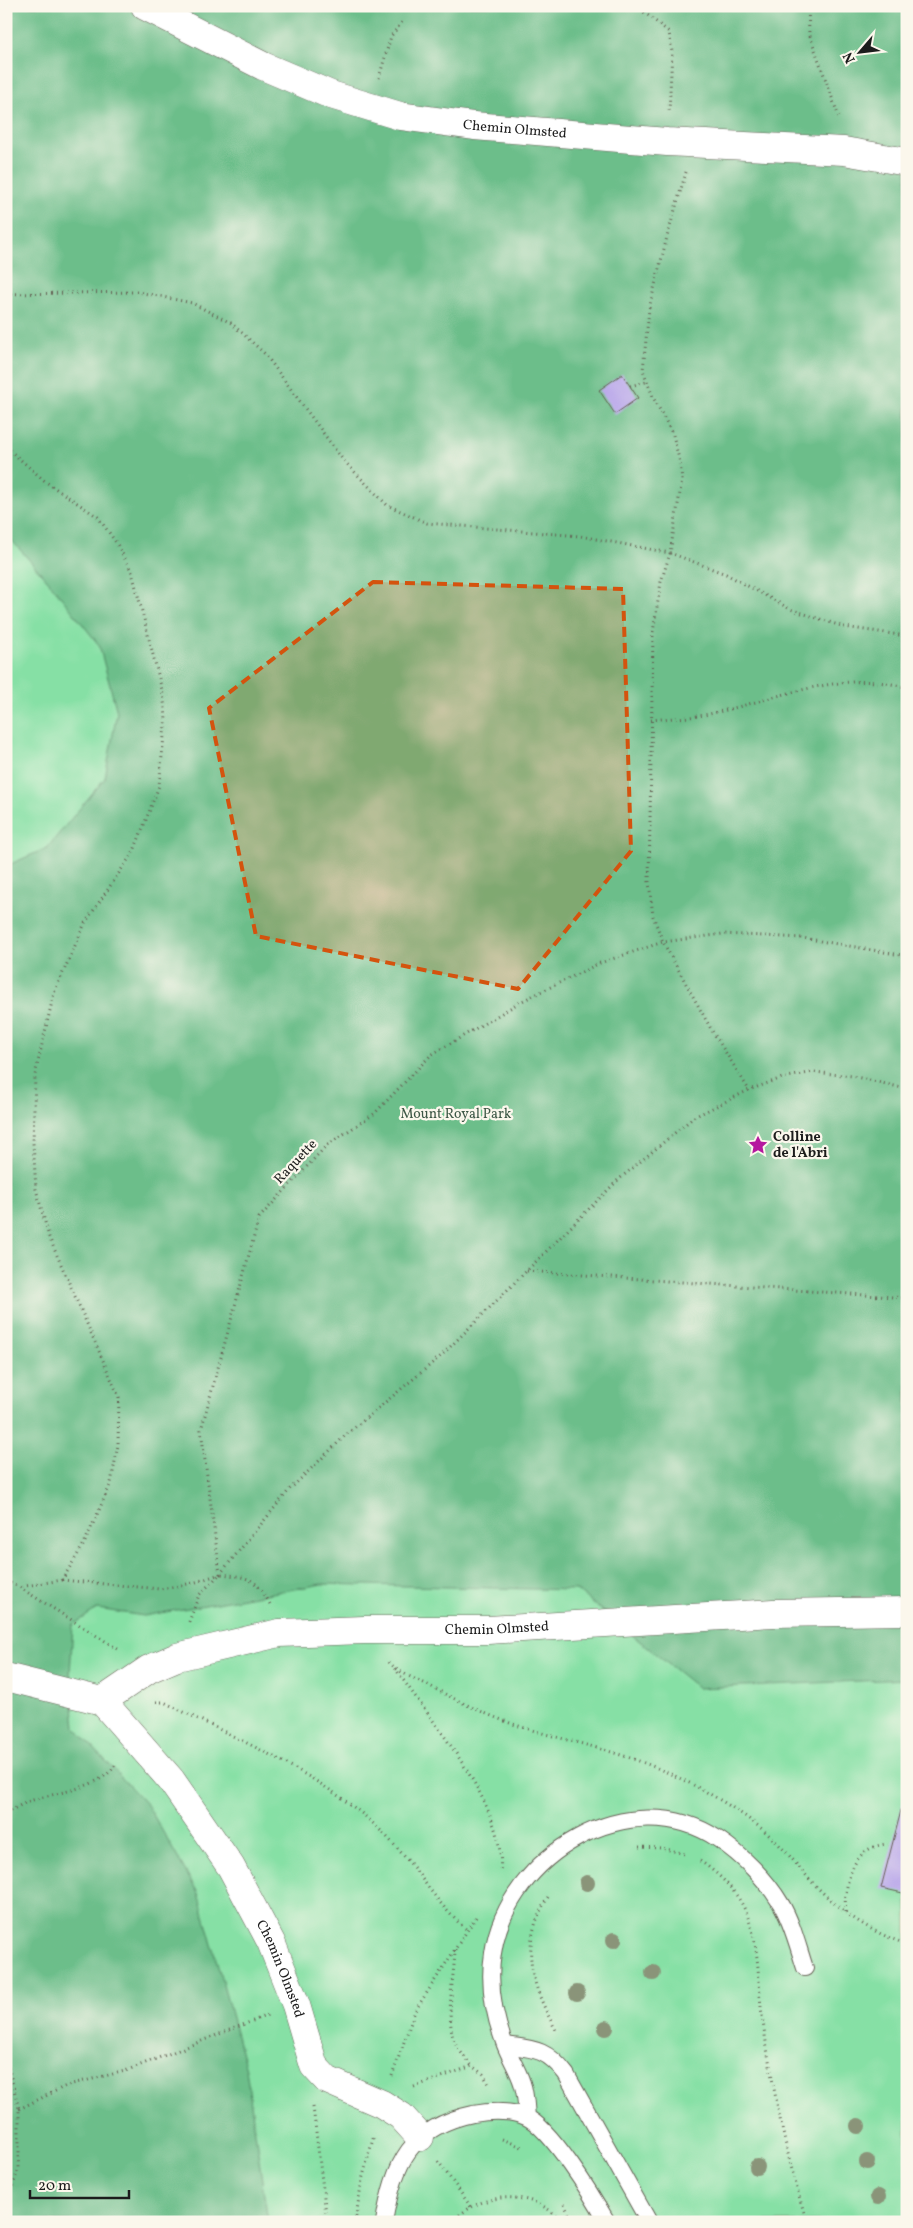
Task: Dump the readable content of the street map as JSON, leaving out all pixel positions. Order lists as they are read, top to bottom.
{
  "streets": {
    "street": ["Chemin Olmsted"],
    "path": ["Raquette"]
  },
  "parks": ["Mount Royal Park"],
  "places": {
    "place": ["Colline de l'Abri"]
  },
  "scale_bar": "20 m",
  "north": "bottom left"
}
